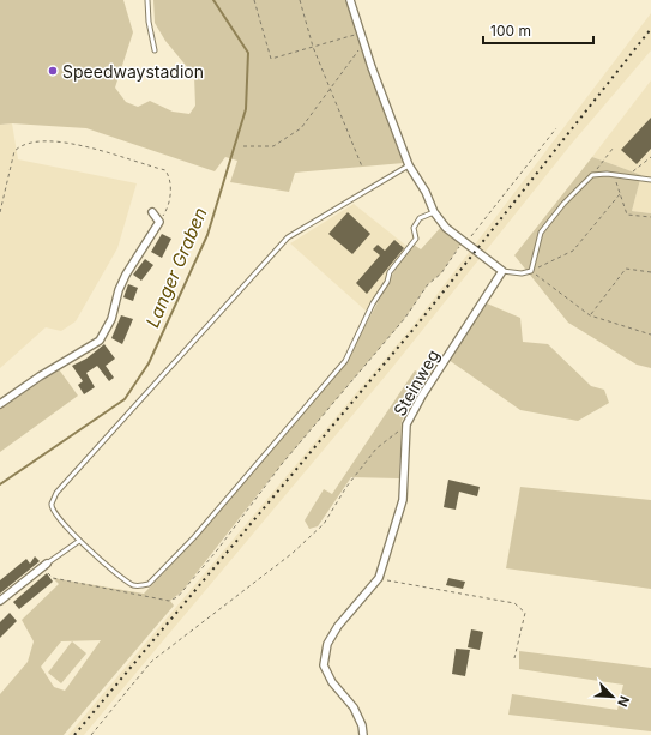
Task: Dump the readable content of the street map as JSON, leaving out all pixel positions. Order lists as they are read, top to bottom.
{
  "streets": {
    "street": ["Steinweg"]
  },
  "water": ["Langer Graben"],
  "places": ["Speedwaystadion"],
  "scale_bar": "100 m",
  "north": "bottom right"
}
